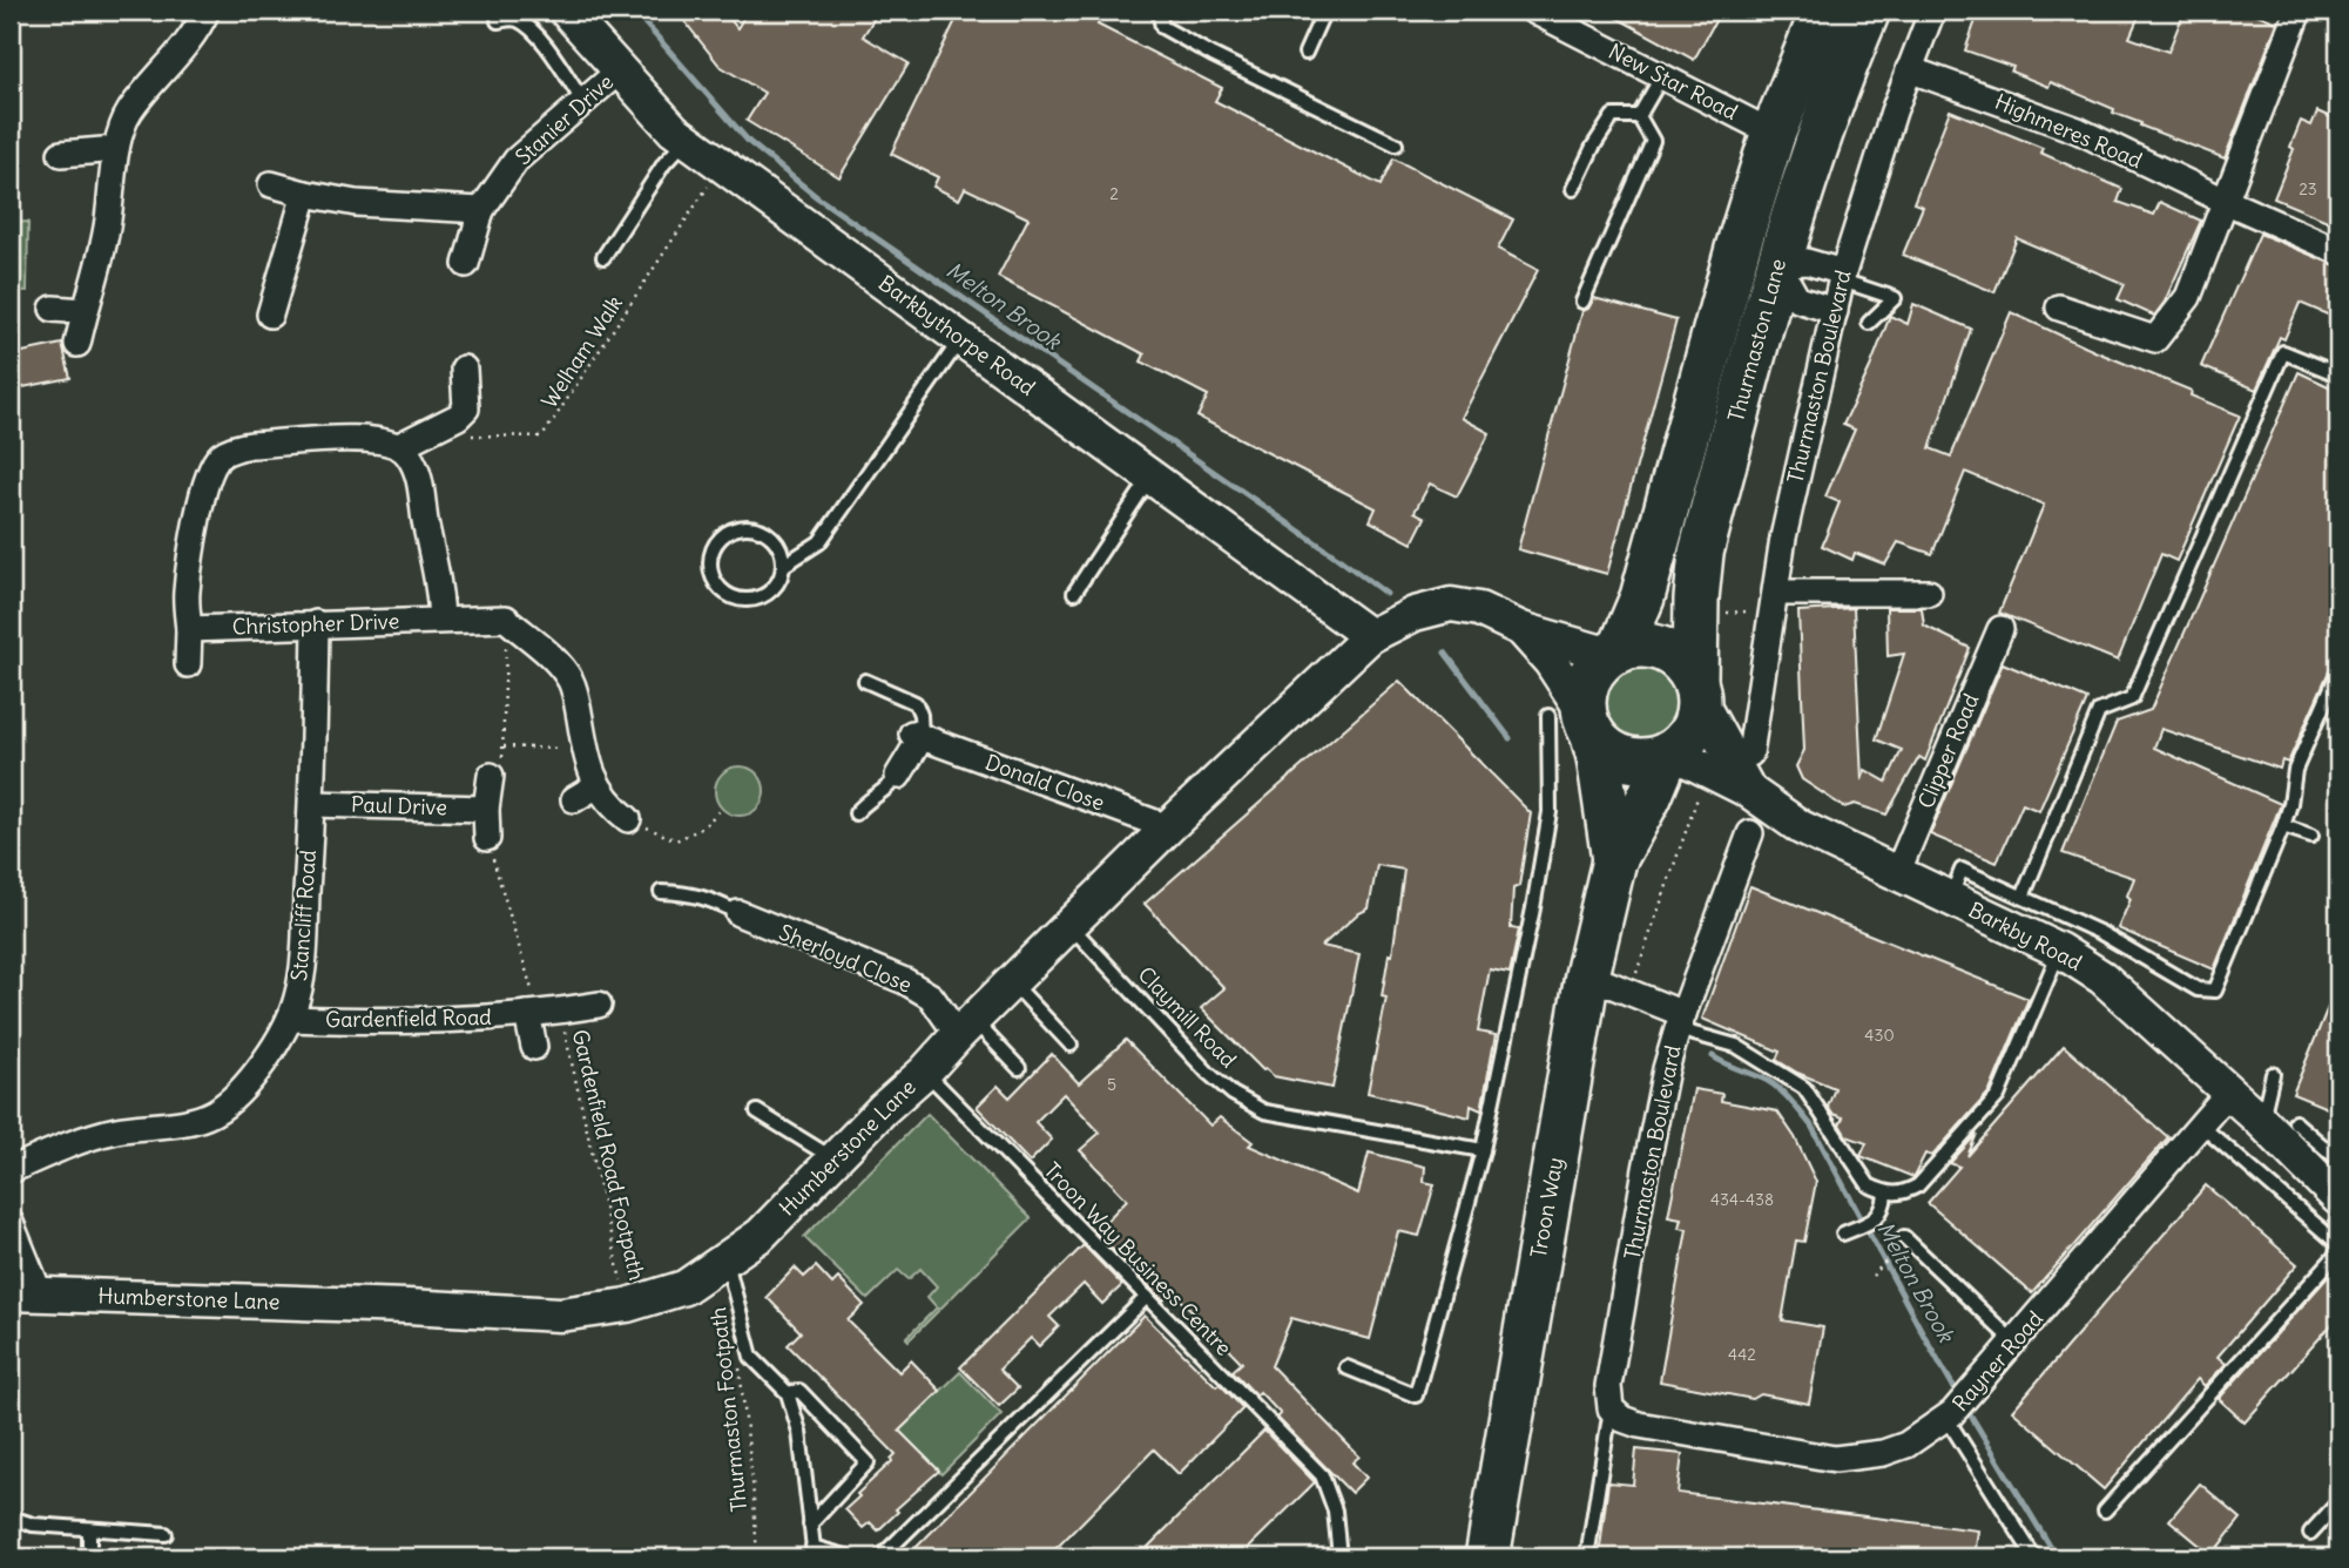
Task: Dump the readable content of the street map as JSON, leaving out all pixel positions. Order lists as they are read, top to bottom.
{
  "streets": {
    "highway": ["Thurmaston Lane", "Troon Way"],
    "street": [
      "New Star Road",
      "Stanier Drive",
      "Highmeres Road",
      "Barkbythorpe Road",
      "Thurmaston Boulevard",
      "Christopher Drive",
      "Clipper Road",
      "Donald Close",
      "Paul Drive",
      "Stancliff Road",
      "Barkby Road",
      "Sherloyd Close",
      "Gardenfield Road",
      "Humberstone Lane",
      "Rayner Road"
    ],
    "lane": ["Claymill Road", "Troon Way Business Centre"],
    "path": ["Welham Walk", "Gardenfield Road Footpath", "Thurmaston Footpath"]
  },
  "crossings": [
    ["New Star Road", "Thurmaston Lane"],
    ["Stanier Drive", "Barkbythorpe Road"],
    ["Highmeres Road", "Thurmaston Boulevard"],
    ["Barkbythorpe Road", "Welham Walk"],
    ["Barkbythorpe Road", "Humberstone Lane"],
    ["Thurmaston Lane", "Barkby Road"],
    ["Thurmaston Lane", "Humberstone Lane"],
    ["Thurmaston Lane", "Troon Way"],
    ["Thurmaston Boulevard", "Rayner Road"],
    ["Christopher Drive", "Stancliff Road"],
    ["Clipper Road", "Barkby Road"],
    ["Donald Close", "Humberstone Lane"],
    ["Paul Drive", "Stancliff Road"],
    ["Stancliff Road", "Gardenfield Road"],
    ["Barkby Road", "Humberstone Lane"],
    ["Barkby Road", "Troon Way"],
    ["Barkby Road", "Rayner Road"],
    ["Sherloyd Close", "Humberstone Lane"],
    ["Claymill Road", "Humberstone Lane"],
    ["Gardenfield Road", "Gardenfield Road Footpath"],
    ["Humberstone Lane", "Gardenfield Road Footpath"],
    ["Humberstone Lane", "Troon Way"],
    ["Humberstone Lane", "Troon Way Business Centre"]
  ],
  "water": ["Melton Brook"],
  "house_numbers": [
    "23",
    "2",
    "430",
    "5",
    "434-438",
    "442"
  ]
}
